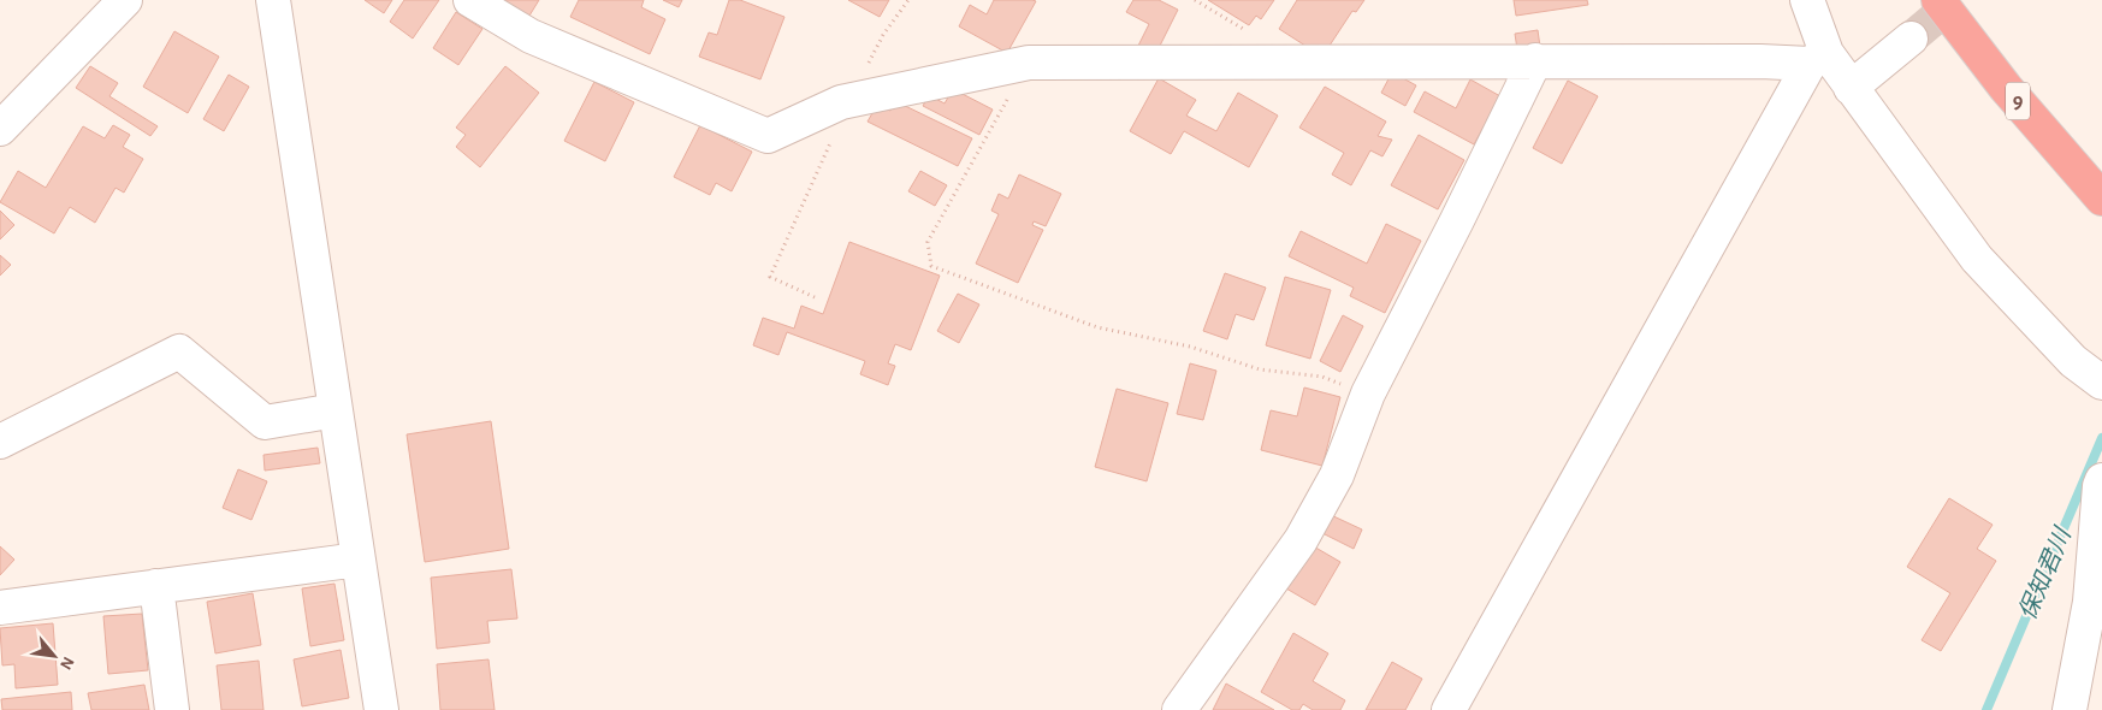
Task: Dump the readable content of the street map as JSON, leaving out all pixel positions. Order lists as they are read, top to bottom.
{
  "streets": {
    "highway": ["9"]
  },
  "water": ["保知君川"],
  "north": "bottom right"
}
